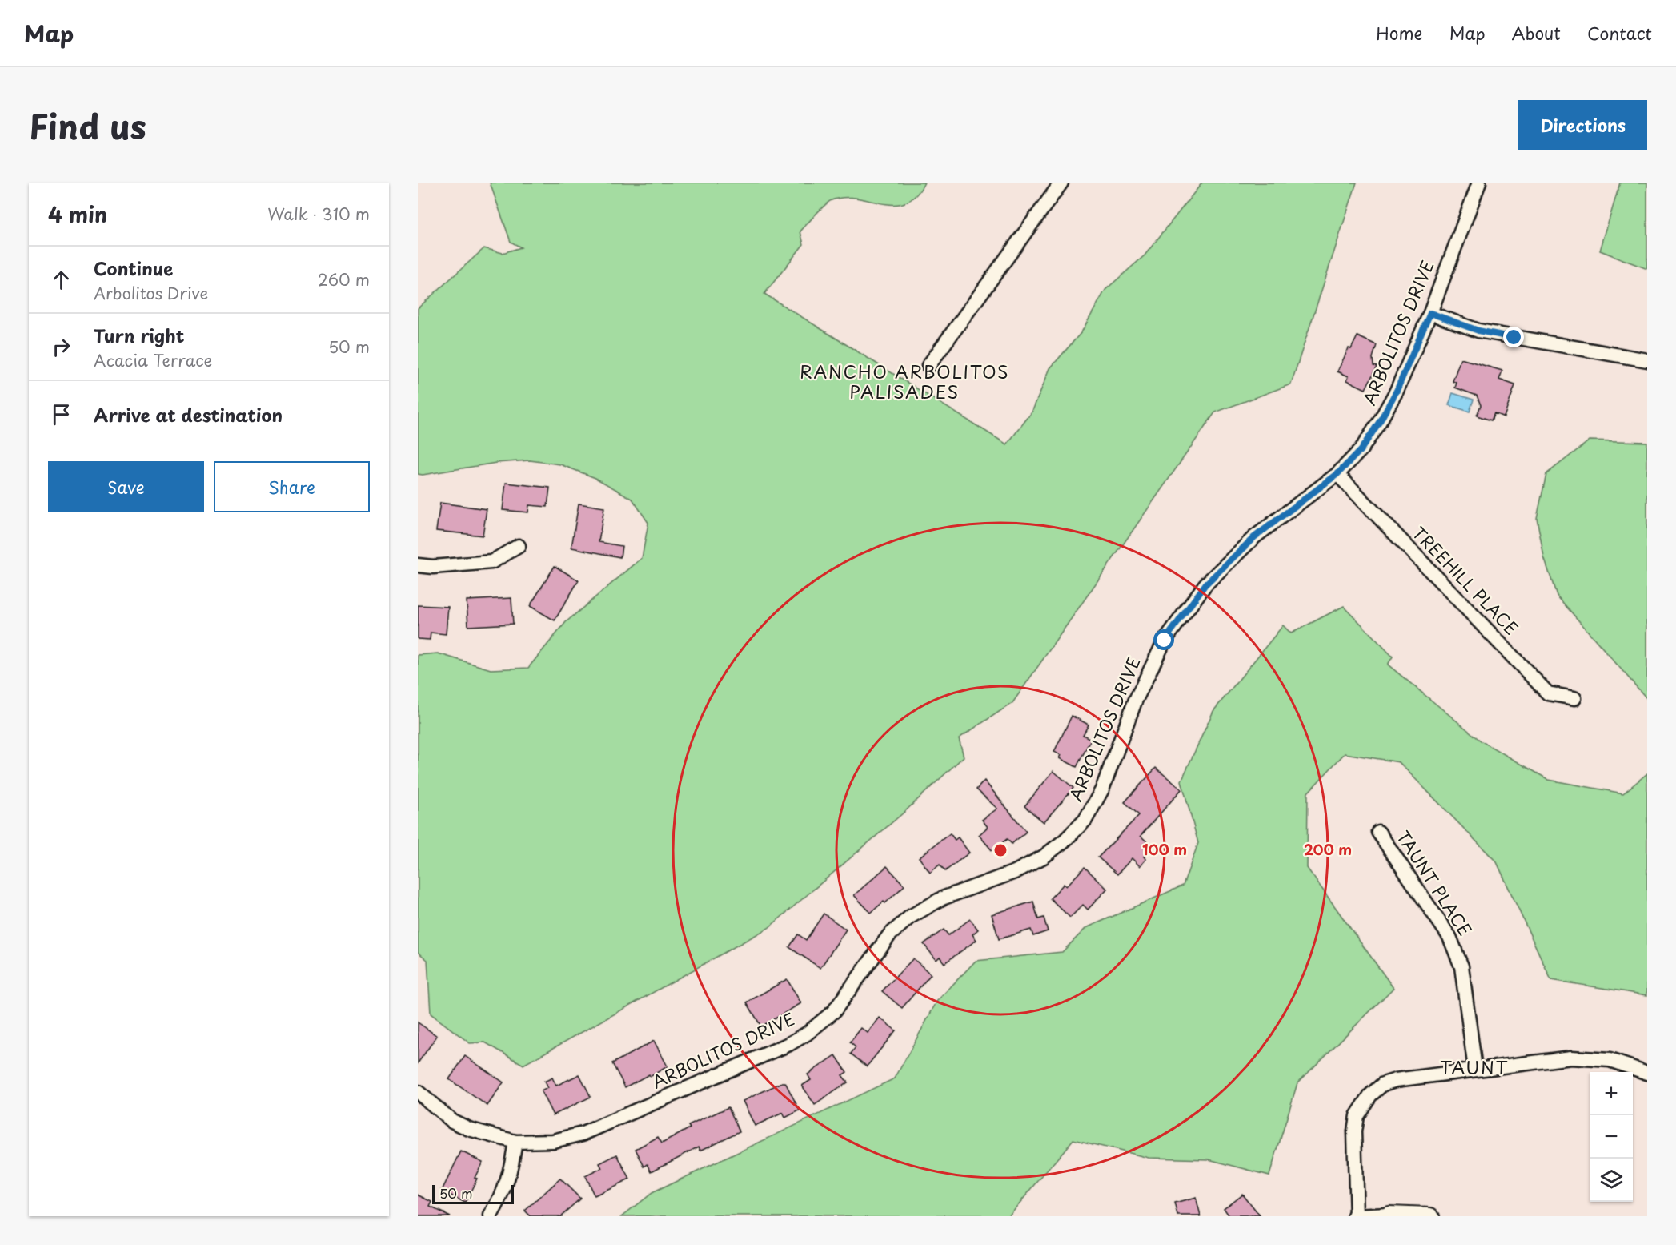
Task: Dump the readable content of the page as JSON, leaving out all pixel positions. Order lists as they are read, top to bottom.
{
  "streets": {
    "street": ["ARBOLITOS DRIVE", "TREEHILL PLACE", "TAUNT PLACE"]
  },
  "crossings": [
    ["ARBOLITOS DRIVE", "TREEHILL PLACE"]
  ],
  "districts": ["RANCHO ARBOLITOS PALISADES", "TAUNT"],
  "scale_bar": "50 m",
  "page": {
    "header": "Map",
    "nav": [
      "Home",
      "Map",
      "About",
      "Contact"
    ],
    "title": "Find us",
    "buttons": [
      "Directions",
      ["Save", "Share"]
    ],
    "heading": ["4 min", "Walk · 310 m"],
    "list": [
      ["Continue", "Arbolitos Drive", "260 m"],
      ["Turn right", "Acacia Terrace", "50 m"],
      "Arrive at destination"
    ],
    "map_buttons": ["+", "−"],
    "scale": "50 m"
  },
  "rings": ["100 m", "200 m"]
}
